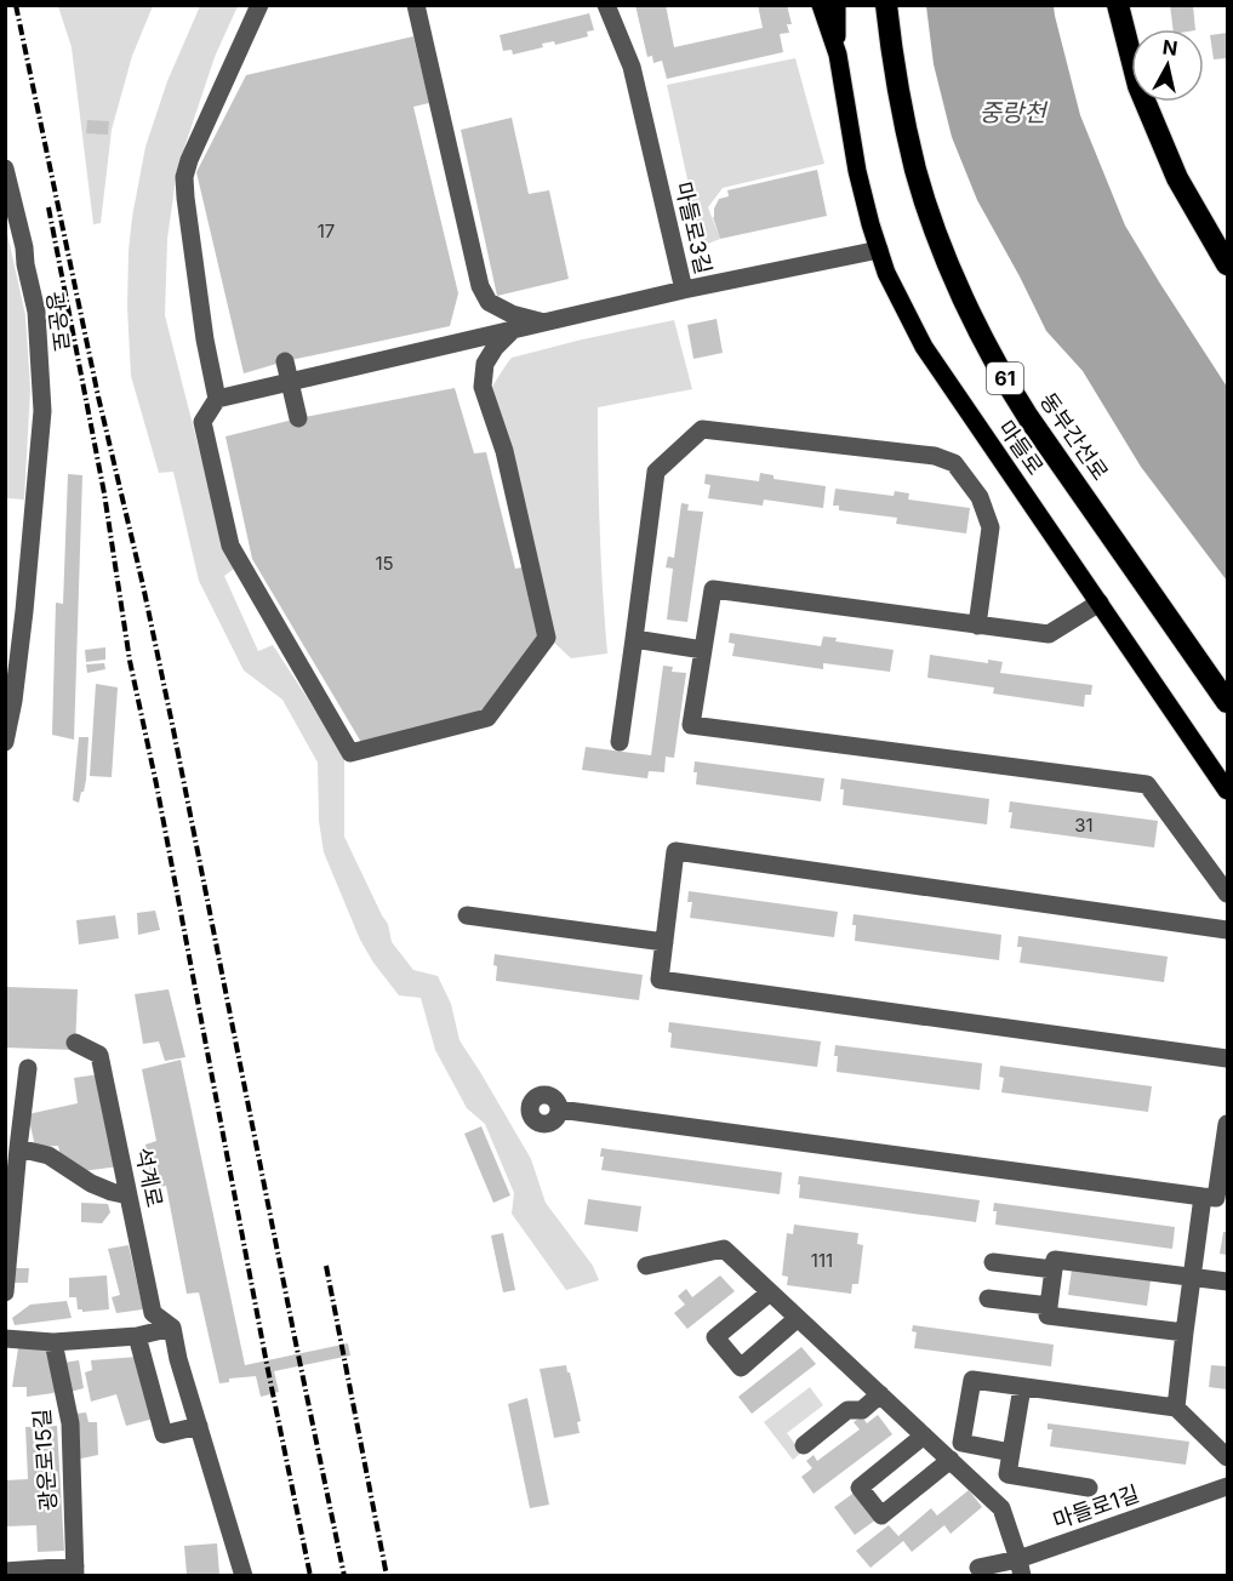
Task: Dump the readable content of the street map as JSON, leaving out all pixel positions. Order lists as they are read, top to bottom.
{
  "streets": {
    "highway": ["61", "동부간선로"],
    "main road": ["마들로"],
    "street": [
      "마들로3길",
      "광운로",
      "석계로",
      "광운로15길",
      "마들로1길"
    ]
  },
  "crossings": [
    ["마들로3길", "마들로"]
  ],
  "water": ["중랑천"],
  "house_numbers": [
    "17",
    "15",
    "31",
    "111"
  ],
  "north": "top"
}
